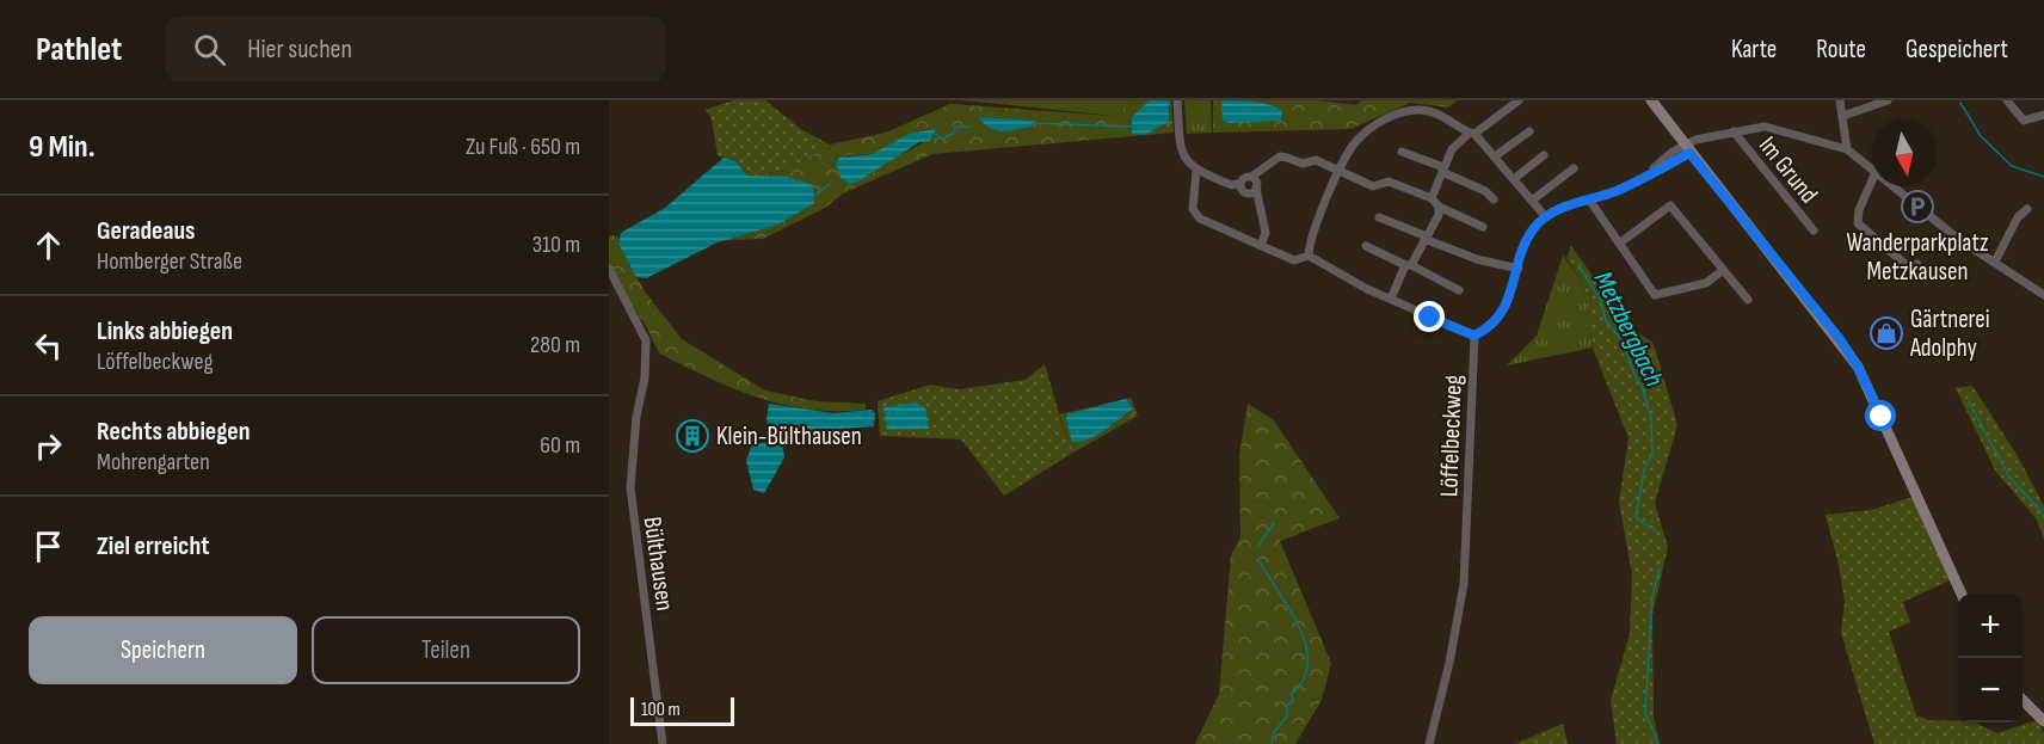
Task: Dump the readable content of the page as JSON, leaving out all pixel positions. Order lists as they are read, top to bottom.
{
  "streets": {
    "street": ["Im Grund", "Löffelbeckweg", "Bülthausen"]
  },
  "water": ["Metzbergbach"],
  "places": {
    "parking": ["Wanderparkplatz Metzkausen"],
    "shop": ["Gärtnerei Adolphy"],
    "building": ["Klein-Bülthausen"]
  },
  "scale_bar": "100 m",
  "north": "bottom",
  "page": {
    "header": "Pathlet",
    "search": "Hier suchen",
    "nav": ["Karte", "Route", "Gespeichert"],
    "heading": ["9 Min.", "Zu Fuß · 650 m"],
    "list": [
      ["Geradeaus", "Homberger Straße", "310 m"],
      ["Links abbiegen", "Löffelbeckweg", "280 m"],
      ["Rechts abbiegen", "Mohrengarten", "60 m"],
      "Ziel erreicht"
    ],
    "map_buttons": ["+", "−"],
    "buttons": ["Speichern", "Teilen"],
    "scale": "100 m"
  }
}
